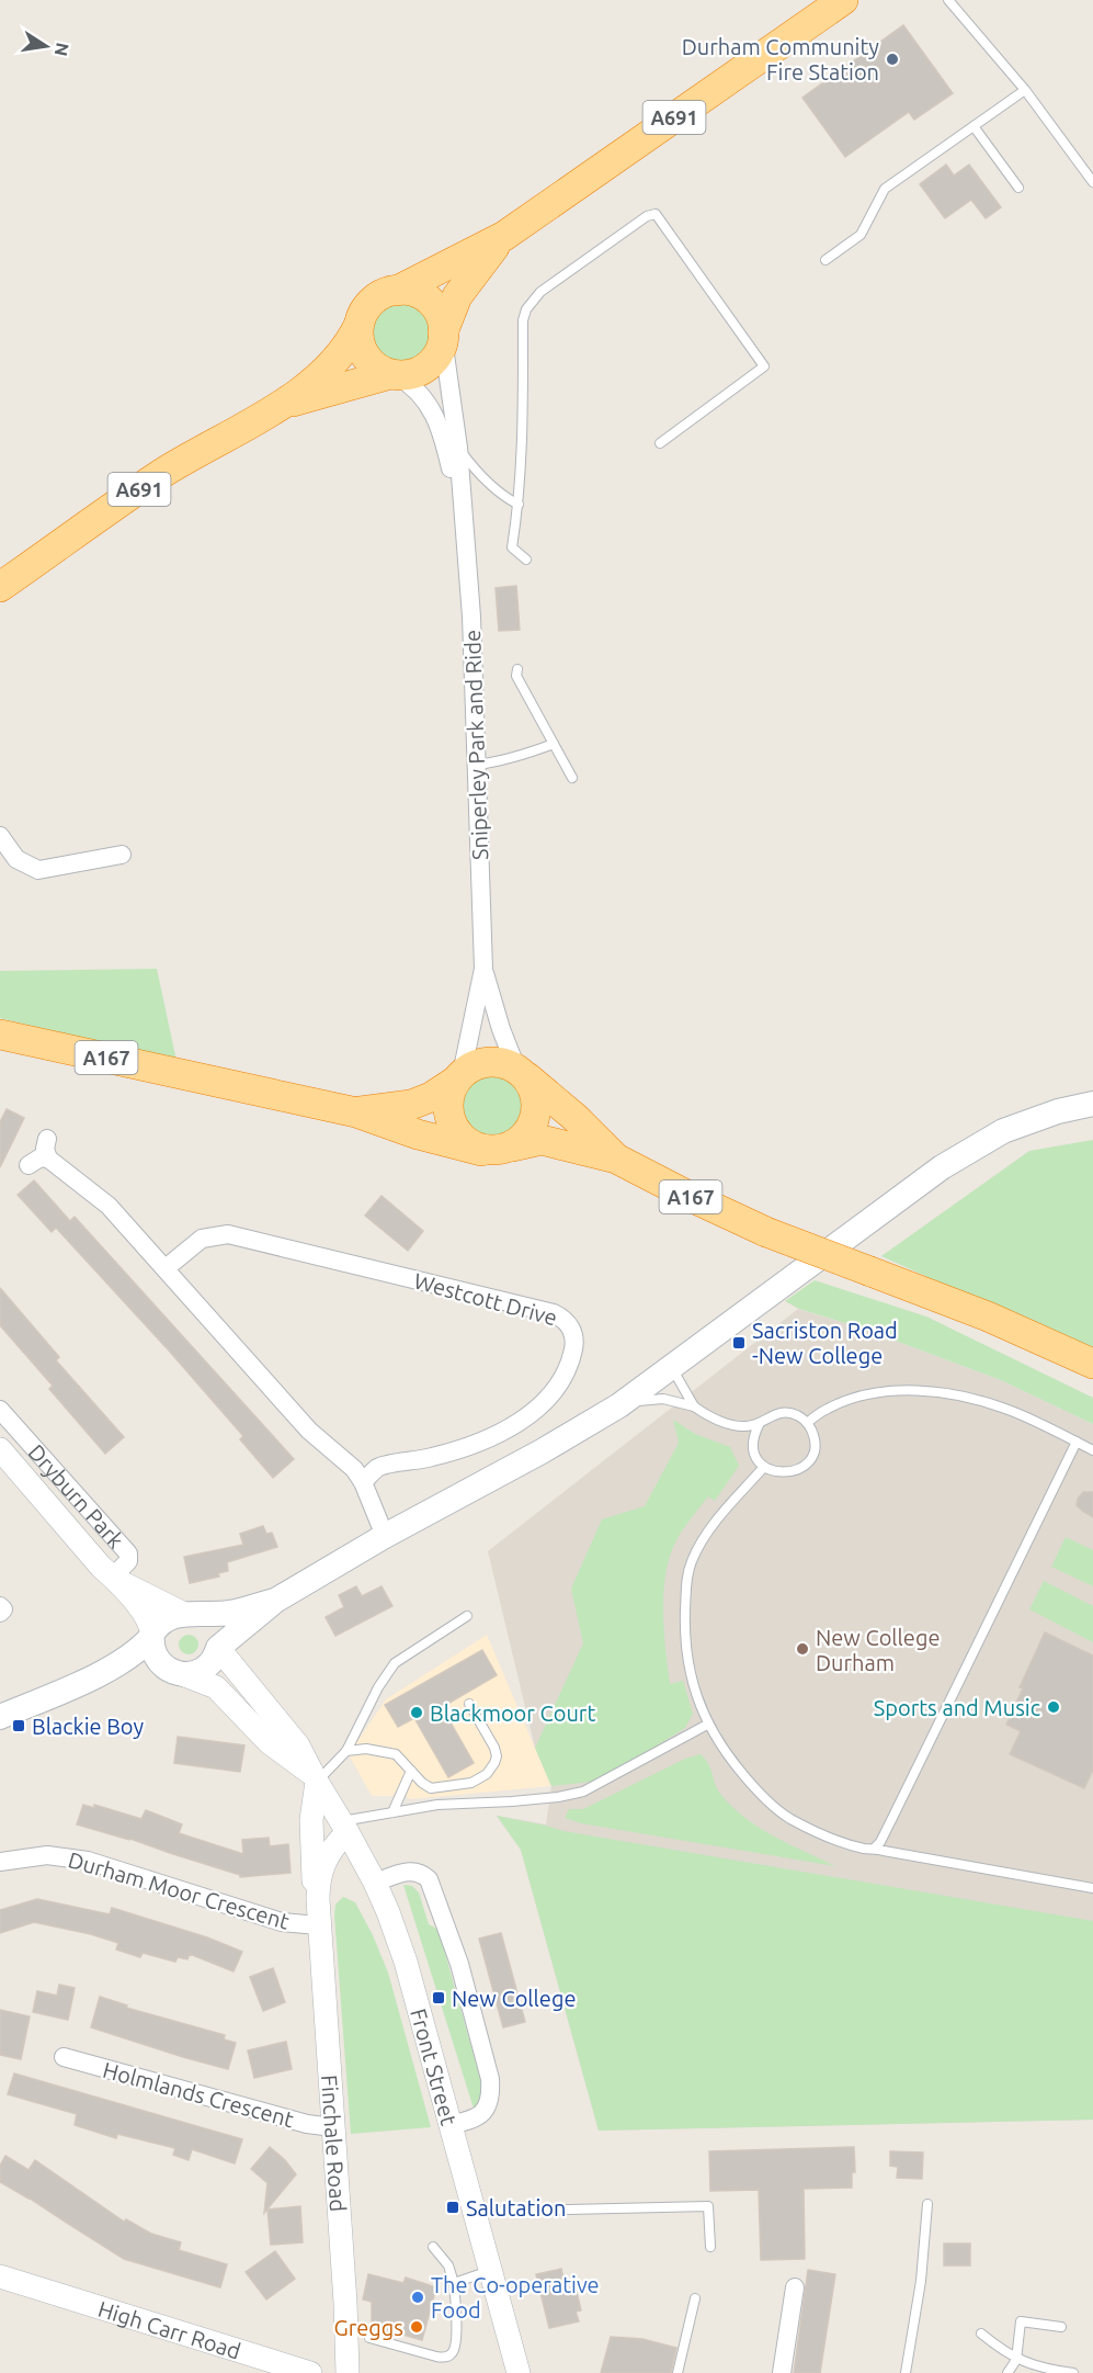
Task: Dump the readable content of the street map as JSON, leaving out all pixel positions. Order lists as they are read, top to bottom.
{
  "streets": {
    "highway": ["A691", "A167"],
    "street": [
      "Sniperley Park and Ride",
      "Westcott Drive",
      "Dryburn Park",
      "Durham Moor Crescent",
      "Front Street",
      "Holmlands Crescent",
      "Finchale Road",
      "High Carr Road"
    ]
  },
  "crossings": [
    ["Dryburn Park", "Front Street"],
    ["Durham Moor Crescent", "Finchale Road"],
    ["Front Street", "Finchale Road"],
    ["Holmlands Crescent", "Finchale Road"]
  ],
  "places": {
    "other": [
      "Durham Community Fire Station",
      "New College Durham",
      "Sports and Music",
      "Blackmoor Court",
      "The Co-operative Food",
      "Greggs"
    ],
    "transit": [
      "Sacriston Road -New College",
      "Blackie Boy",
      "New College",
      "Salutation"
    ]
  },
  "north": "right"
}
